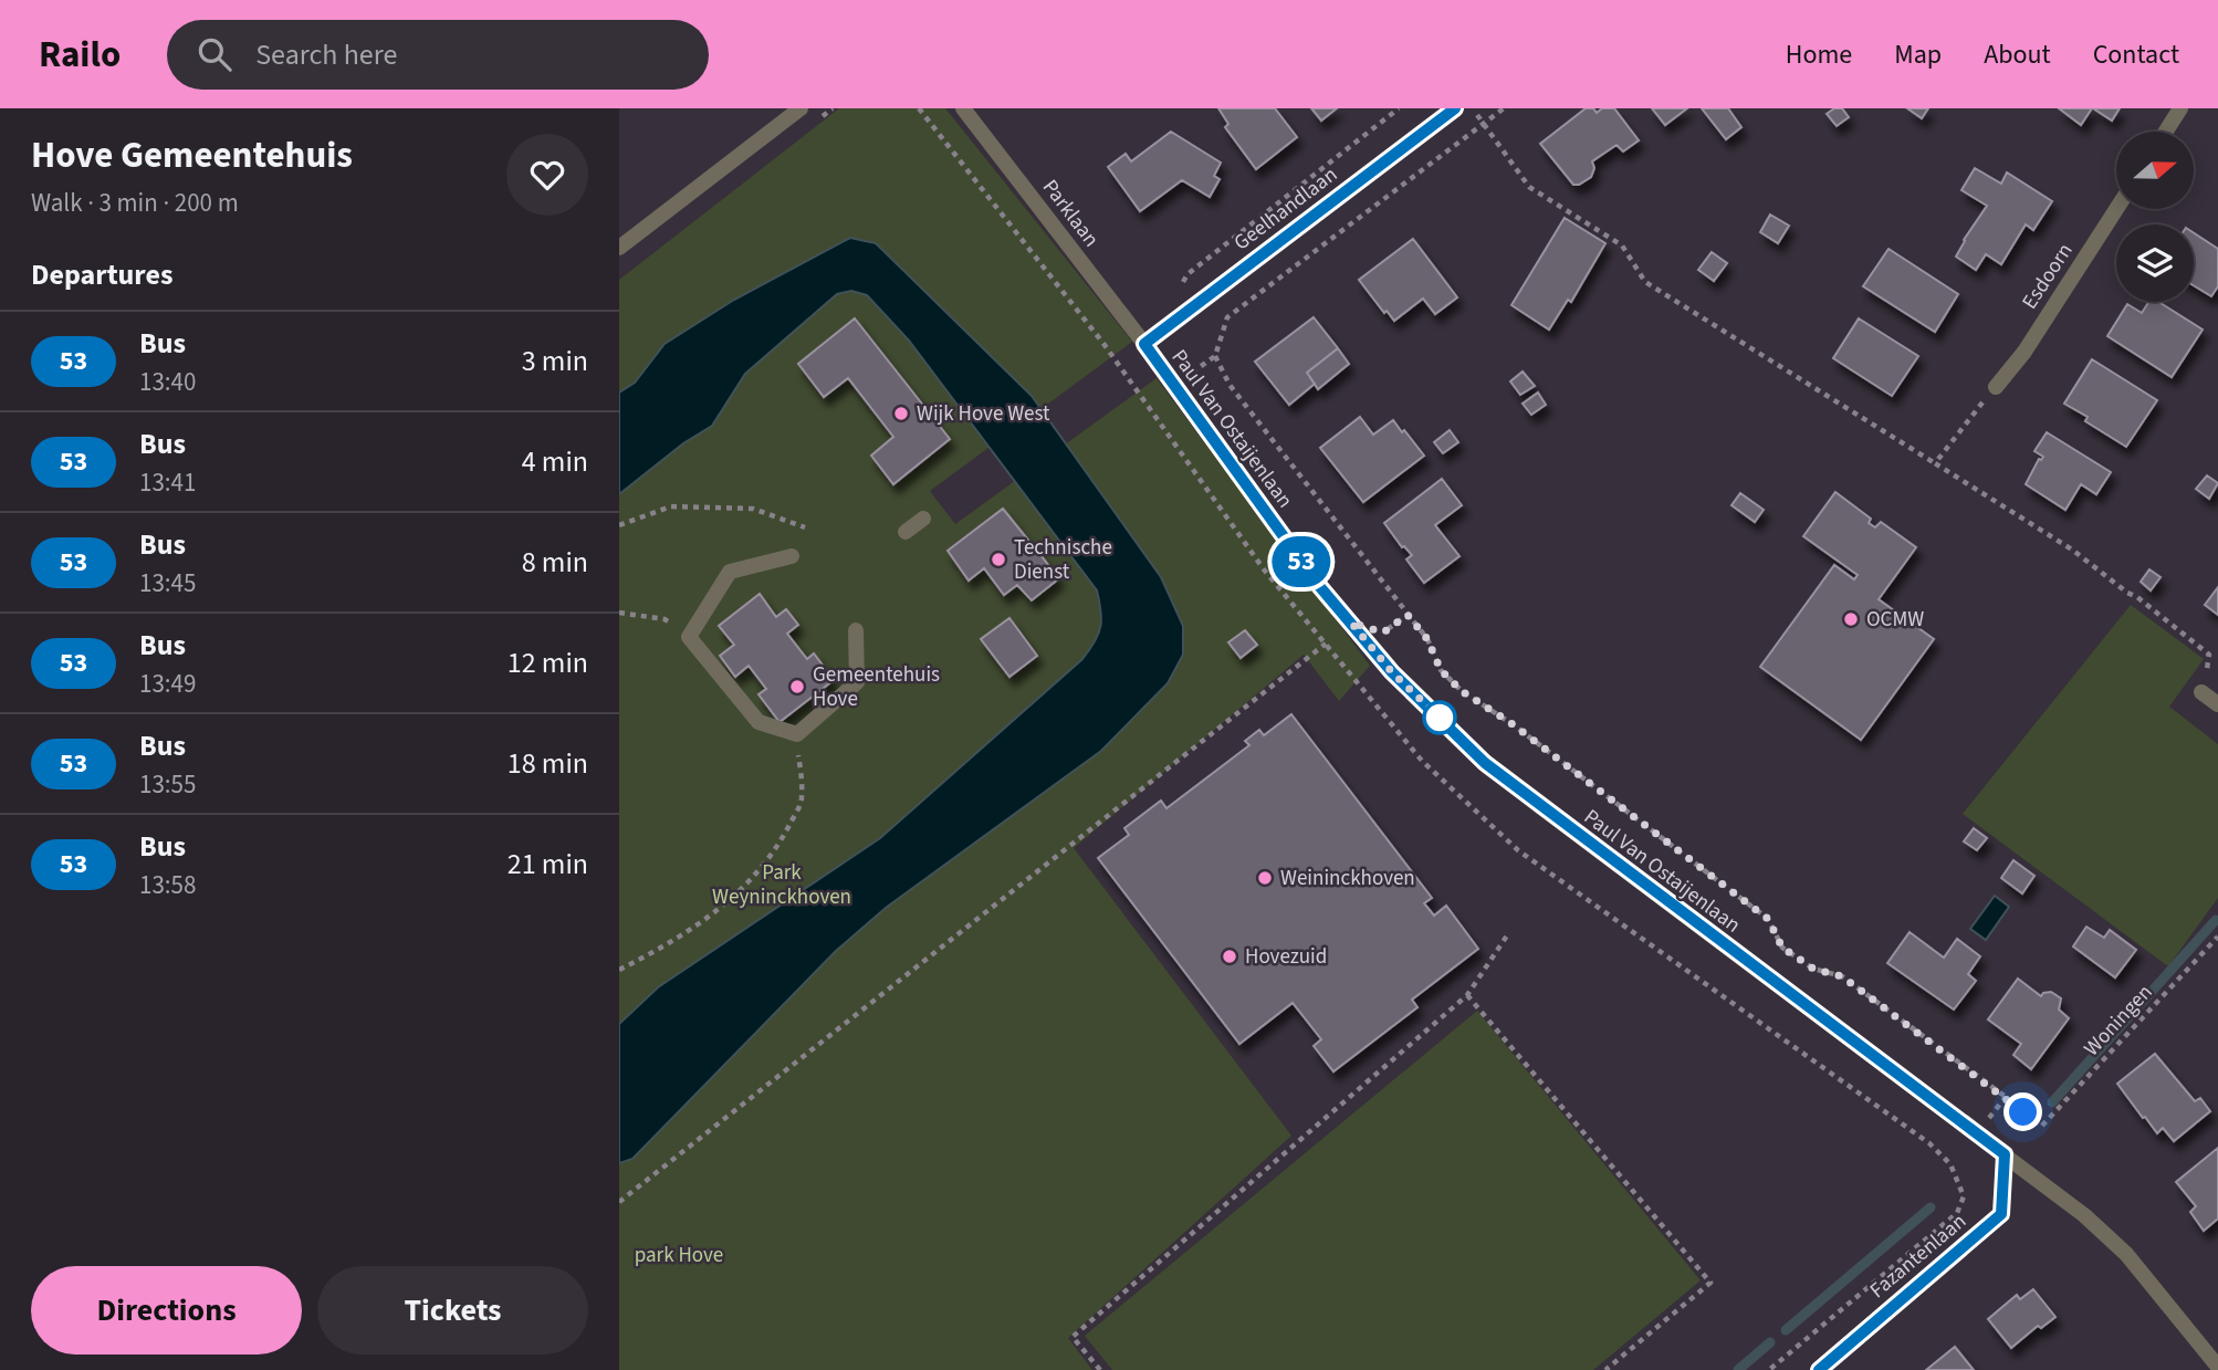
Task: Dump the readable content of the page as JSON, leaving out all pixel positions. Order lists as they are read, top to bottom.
{
  "streets": {
    "street": [
      "Geelhandlaan",
      "Parklaan",
      "Esdoorn",
      "Paul Van Ostaijenlaan",
      "Fazantenlaan"
    ],
    "path": ["Woningen"]
  },
  "crossings": [
    ["Geelhandlaan", "Parklaan"],
    ["Geelhandlaan", "Paul Van Ostaijenlaan"],
    ["Parklaan", "Paul Van Ostaijenlaan"],
    ["Paul Van Ostaijenlaan", "Fazantenlaan"]
  ],
  "parks": ["Park Weyninckhoven", "park Hove"],
  "places": [
    "Wijk Hove West",
    "Technische Dienst",
    "OCMW",
    "Gemeentehuis Hove",
    "Weininckhoven",
    "Hovezuid"
  ],
  "lines": ["bus line 53"],
  "north": "right",
  "page": {
    "header": "Railo",
    "search": "Search here",
    "nav": [
      "Home",
      "Map",
      "About",
      "Contact"
    ],
    "heading": [
      ["Hove Gemeentehuis", "Walk · 3 min · 200 m"],
      "Departures"
    ],
    "on_map": "53",
    "list": [
      {
        "mark": "53",
        "name": "Bus",
        "note": "13:40",
        "value": "3 min"
      },
      {
        "mark": "53",
        "name": "Bus",
        "note": "13:41",
        "value": "4 min"
      },
      {
        "mark": "53",
        "name": "Bus",
        "note": "13:45",
        "value": "8 min"
      },
      {
        "mark": "53",
        "name": "Bus",
        "note": "13:49",
        "value": "12 min"
      },
      {
        "mark": "53",
        "name": "Bus",
        "note": "13:55",
        "value": "18 min"
      },
      {
        "mark": "53",
        "name": "Bus",
        "note": "13:58",
        "value": "21 min"
      }
    ],
    "buttons": ["Directions", "Tickets"]
  }
}
